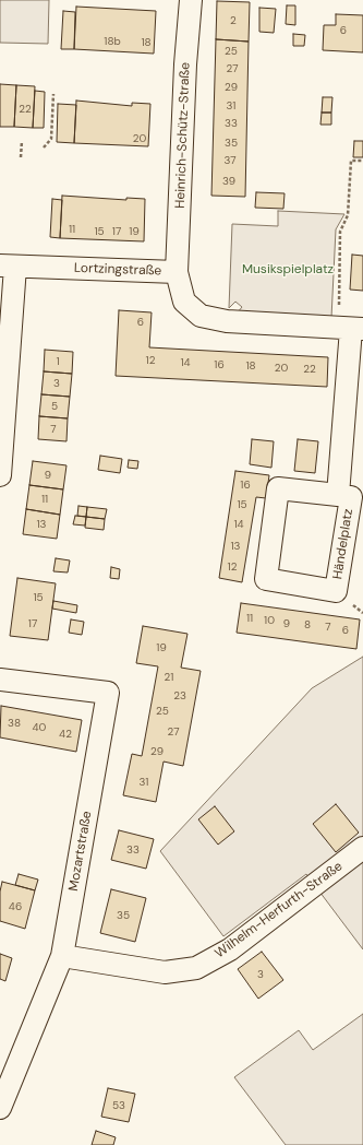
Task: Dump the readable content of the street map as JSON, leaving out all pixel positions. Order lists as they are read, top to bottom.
{
  "streets": {
    "street": [
      "Heinrich-Schütz-Straße",
      "Lortzingstraße",
      "Händelplatz",
      "Mozartstraße",
      "Wilhelm-Herfurth-Straße"
    ]
  },
  "crossings": [
    ["Heinrich-Schütz-Straße", "Lortzingstraße"],
    ["Lortzingstraße", "Händelplatz"],
    ["Mozartstraße", "Wilhelm-Herfurth-Straße"]
  ],
  "parks": ["Musikspielplatz"],
  "house_numbers": [
    "2",
    "6",
    "18b",
    "18",
    "25",
    "27",
    "29",
    "31",
    "22",
    "33",
    "20",
    "35",
    "37",
    "39",
    "11",
    "15",
    "17",
    "19",
    "6",
    "12",
    "1",
    "14",
    "16",
    "18",
    "20",
    "22",
    "3",
    "5",
    "7",
    "9",
    "16",
    "11",
    "15",
    "13",
    "14",
    "13",
    "12",
    "15",
    "11",
    "10",
    "17",
    "9",
    "8",
    "7",
    "6",
    "19",
    "21",
    "23",
    "25",
    "38",
    "40",
    "27",
    "42",
    "29",
    "31",
    "33",
    "46",
    "35",
    "3",
    "53"
  ]
}
